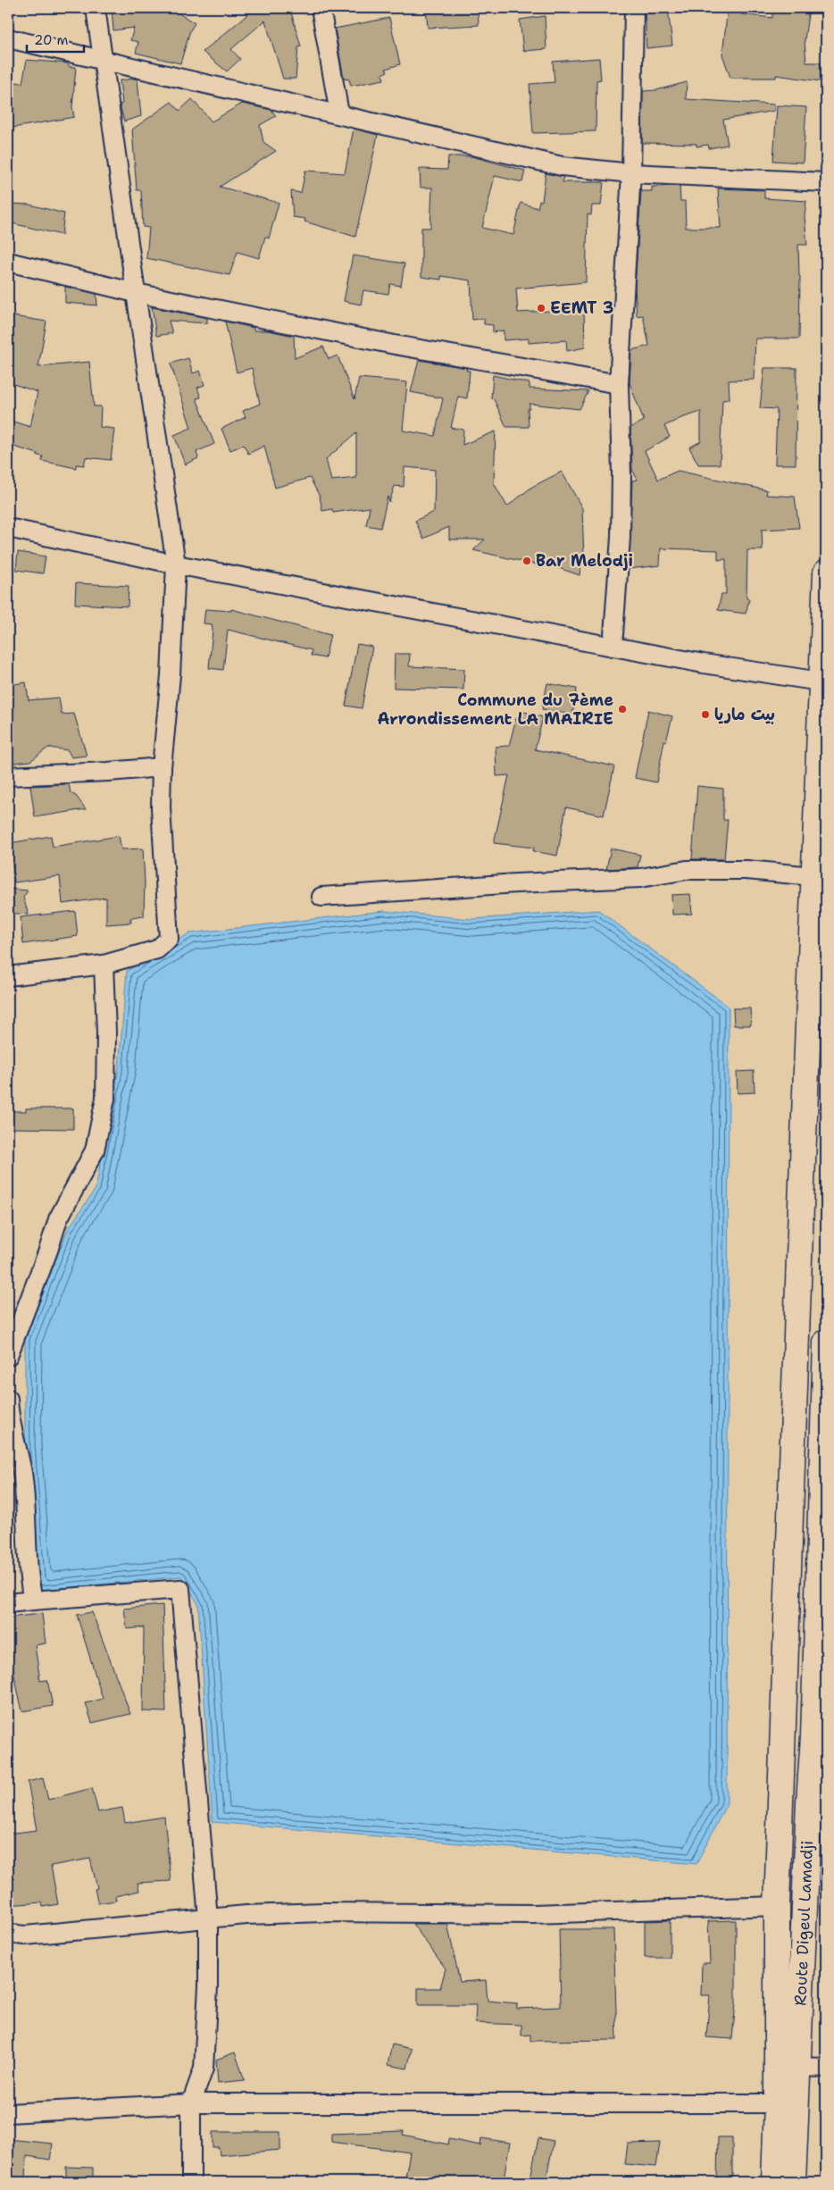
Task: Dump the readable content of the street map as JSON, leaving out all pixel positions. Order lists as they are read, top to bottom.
{
  "streets": {
    "main road": ["Route Digeul Lamadji"]
  },
  "places": [
    "EEMT 3",
    "Bar Melodji",
    "Commune du 7ème Arrondissement LA MAIRIE",
    "بيت ماريا"
  ],
  "scale_bar": "20 m"
}
